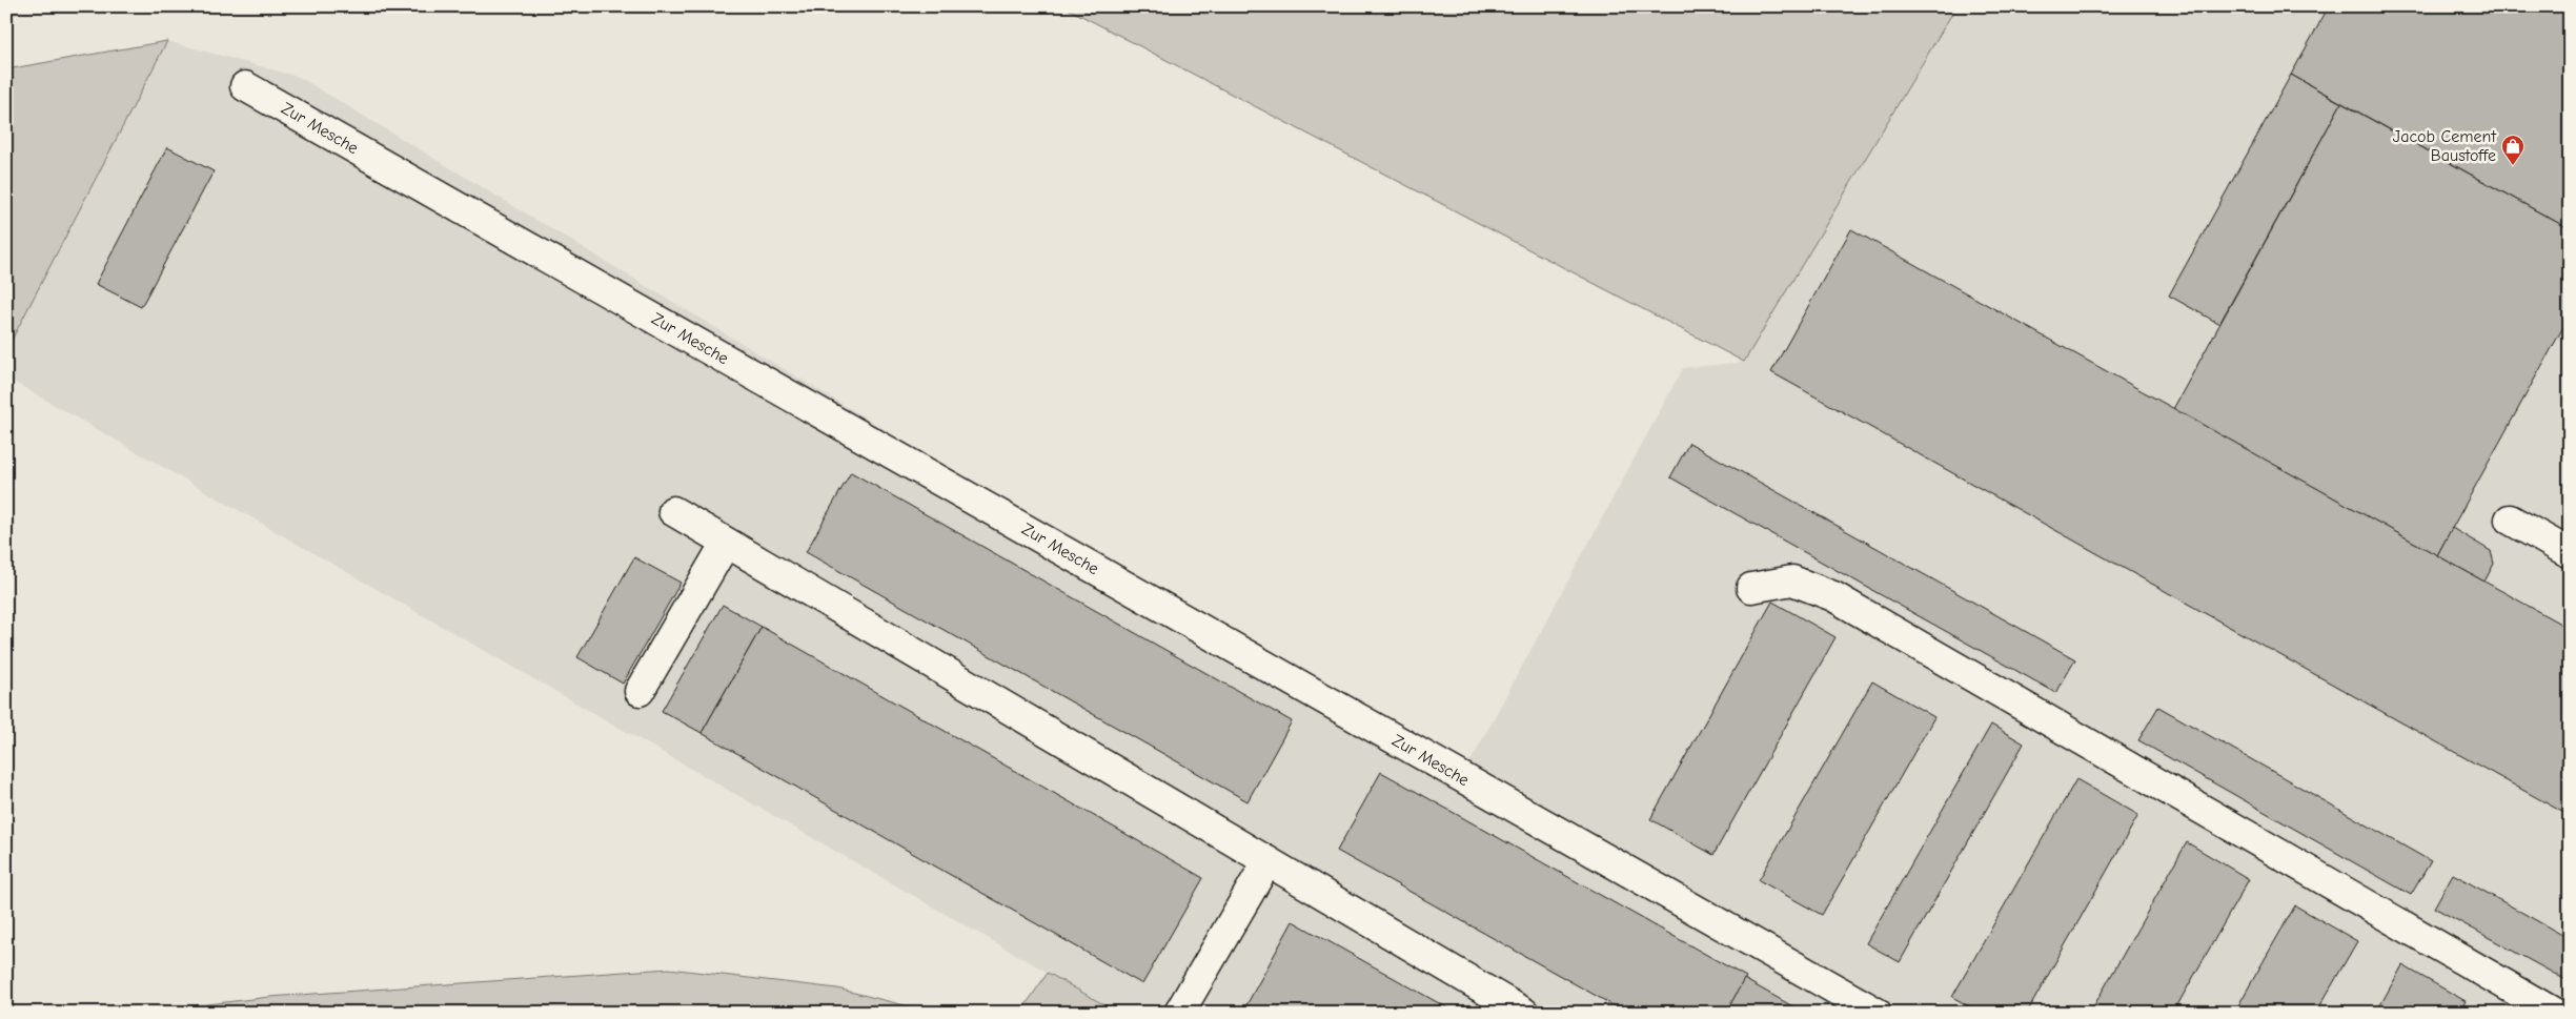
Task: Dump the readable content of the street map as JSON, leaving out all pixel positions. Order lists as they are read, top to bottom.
{
  "streets": {
    "lane": ["Zur Mesche"]
  },
  "places": {
    "shop": ["Jacob Cement Baustoffe"]
  }
}
